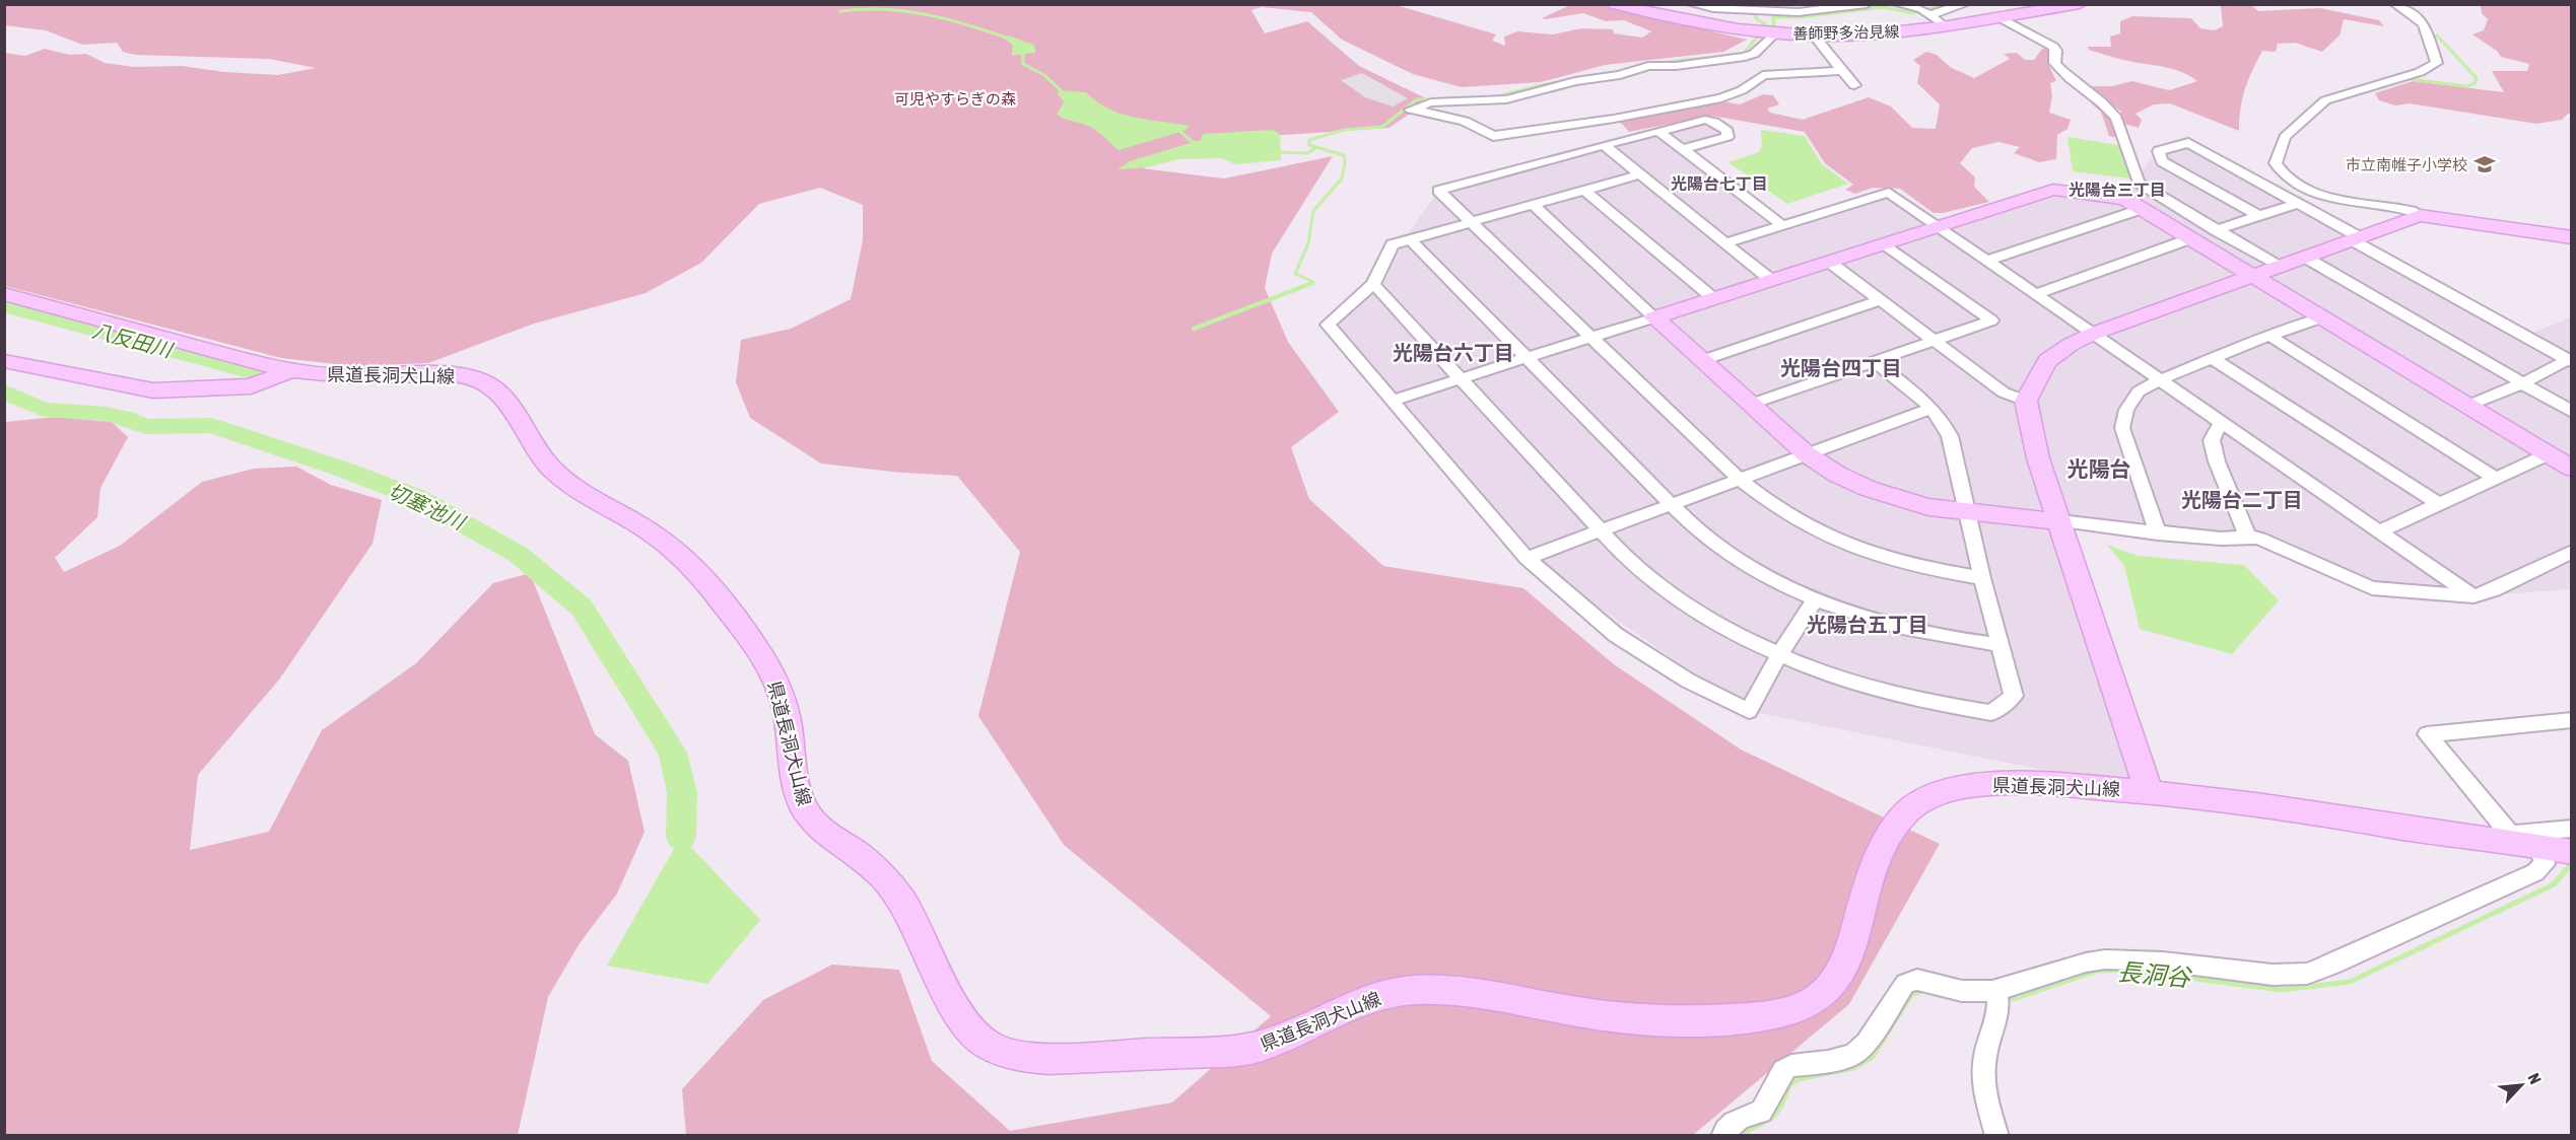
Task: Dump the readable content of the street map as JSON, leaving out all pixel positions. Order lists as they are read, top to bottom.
{
  "streets": {
    "main road": ["善師野多治見線", "県道長洞犬山線"]
  },
  "districts": [
    "光陽台七丁目",
    "光陽台三丁目",
    "光陽台六丁目",
    "光陽台四丁目",
    "光陽台",
    "光陽台二丁目",
    "光陽台五丁目"
  ],
  "water": ["八反田川", "切塞池川", "長洞谷"],
  "parks": ["可児やすらぎの森"],
  "places": {
    "school or university": ["市立南帷子小学校"]
  },
  "north": "top right"
}
